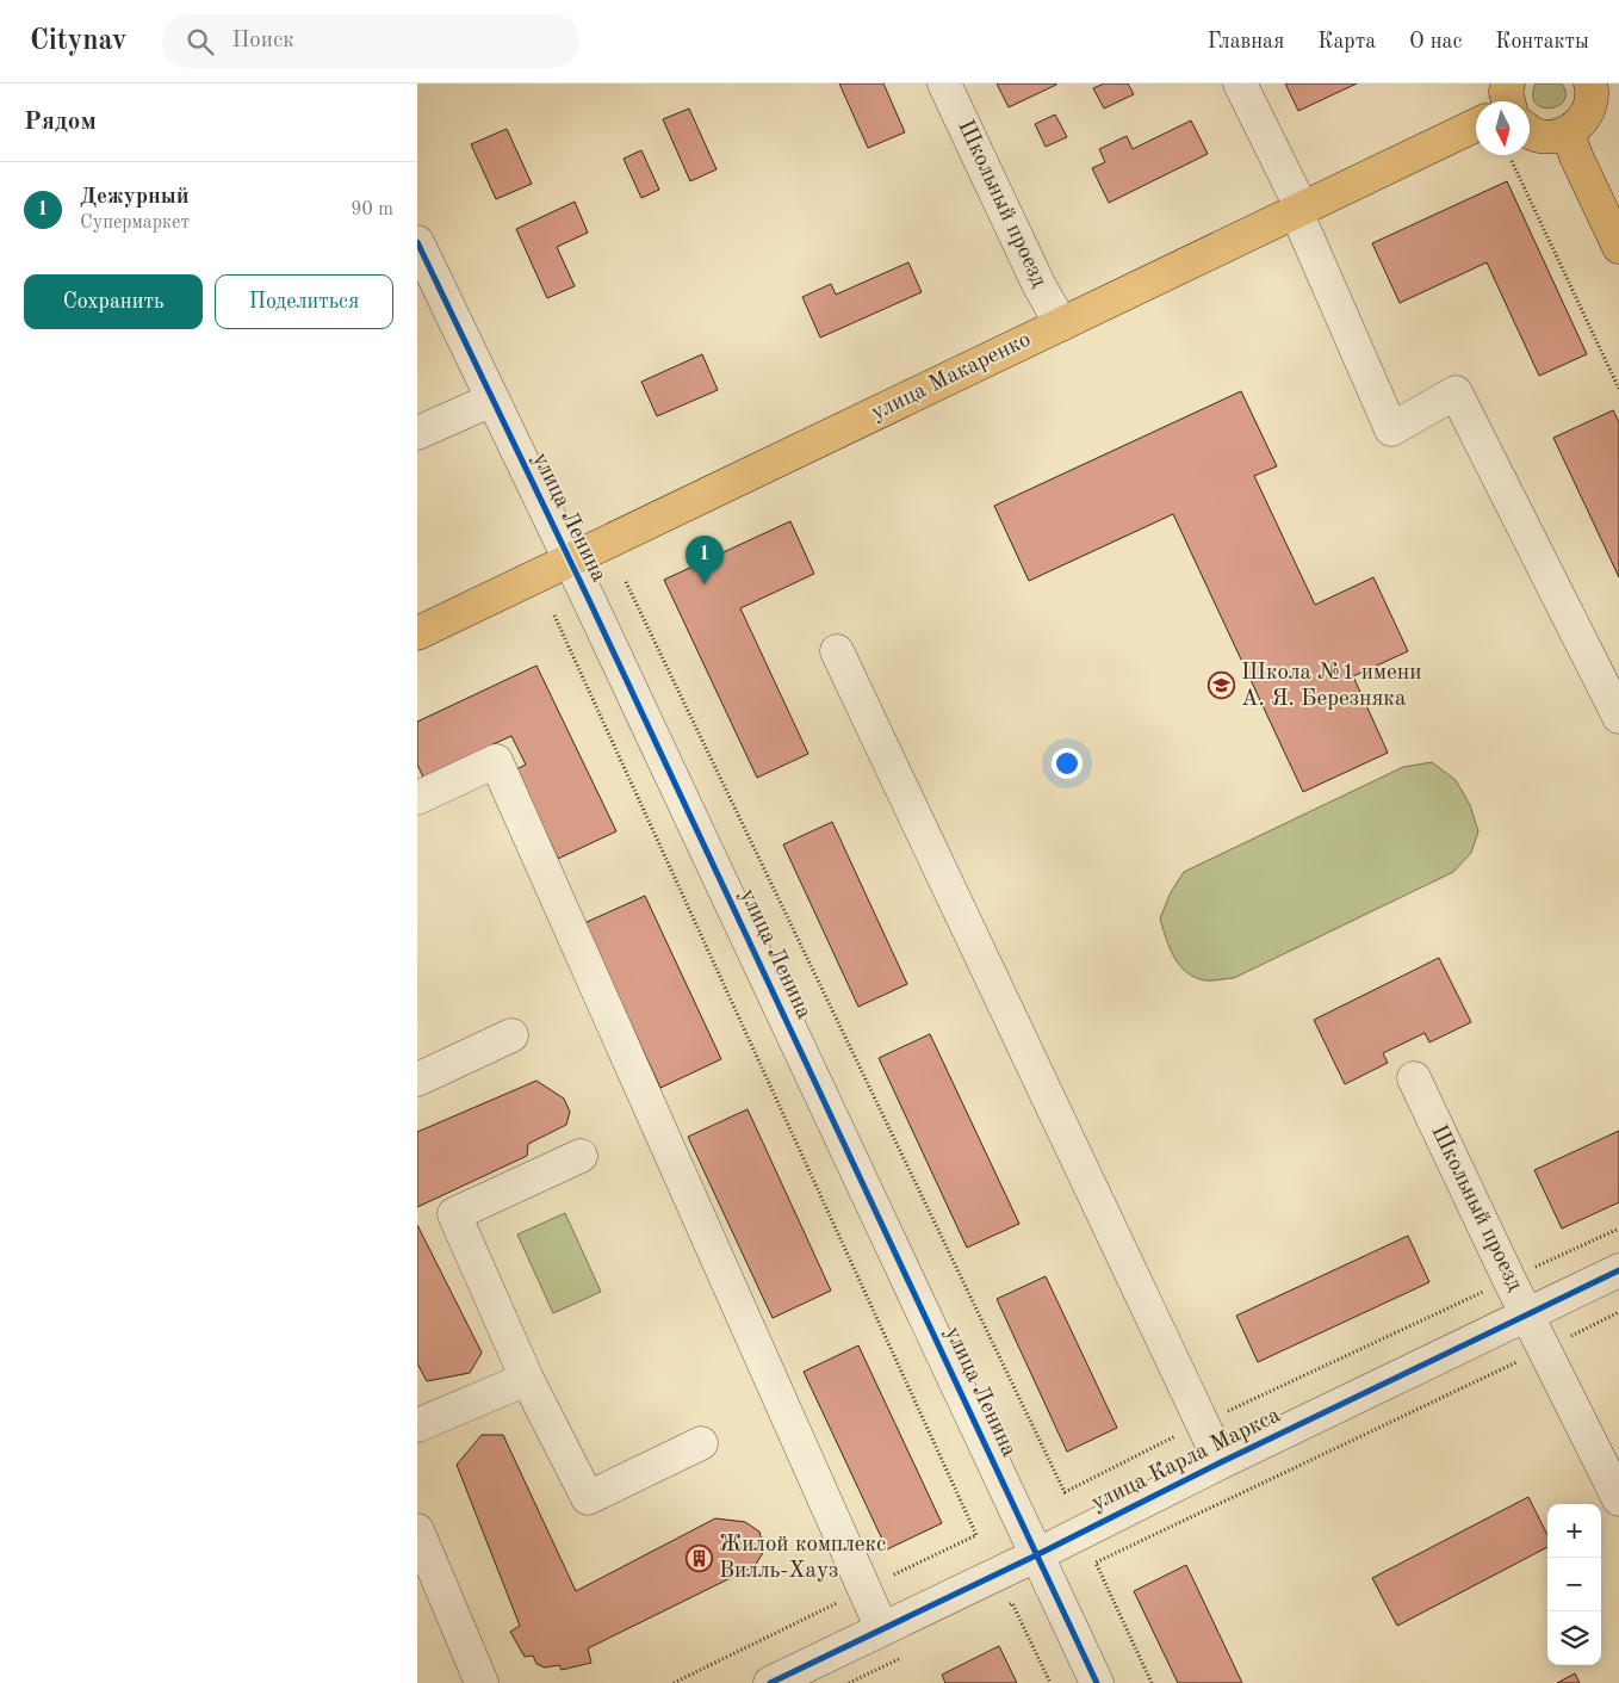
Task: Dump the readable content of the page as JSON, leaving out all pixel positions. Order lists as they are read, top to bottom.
{
  "streets": {
    "main road": ["улица Макаренко"],
    "street": ["Школьный проезд", "улица Ленина", "улица Карла Маркса"]
  },
  "crossings": [
    ["Школьный проезд", "улица Макаренко"],
    ["Школьный проезд", "улица Карла Маркса"],
    ["улица Макаренко", "улица Ленина"],
    ["улица Ленина", "улица Карла Маркса"]
  ],
  "places": {
    "school or university": ["Школа №1 имени А. Я. Березняка"],
    "building": ["Жилой комплекс Вилль-Хауз"]
  },
  "north": "bottom",
  "page": {
    "header": "Citynav",
    "search": "Поиск",
    "nav": [
      "Главная",
      "Карта",
      "О нас",
      "Контакты"
    ],
    "heading": "Рядом",
    "list": [
      {
        "mark": "1",
        "name": "Дежурный",
        "note": "Супермаркет",
        "value": "90 m"
      }
    ],
    "buttons": ["Сохранить", "Поделиться"],
    "pins": "1",
    "map_buttons": ["+", "−"]
  }
}
